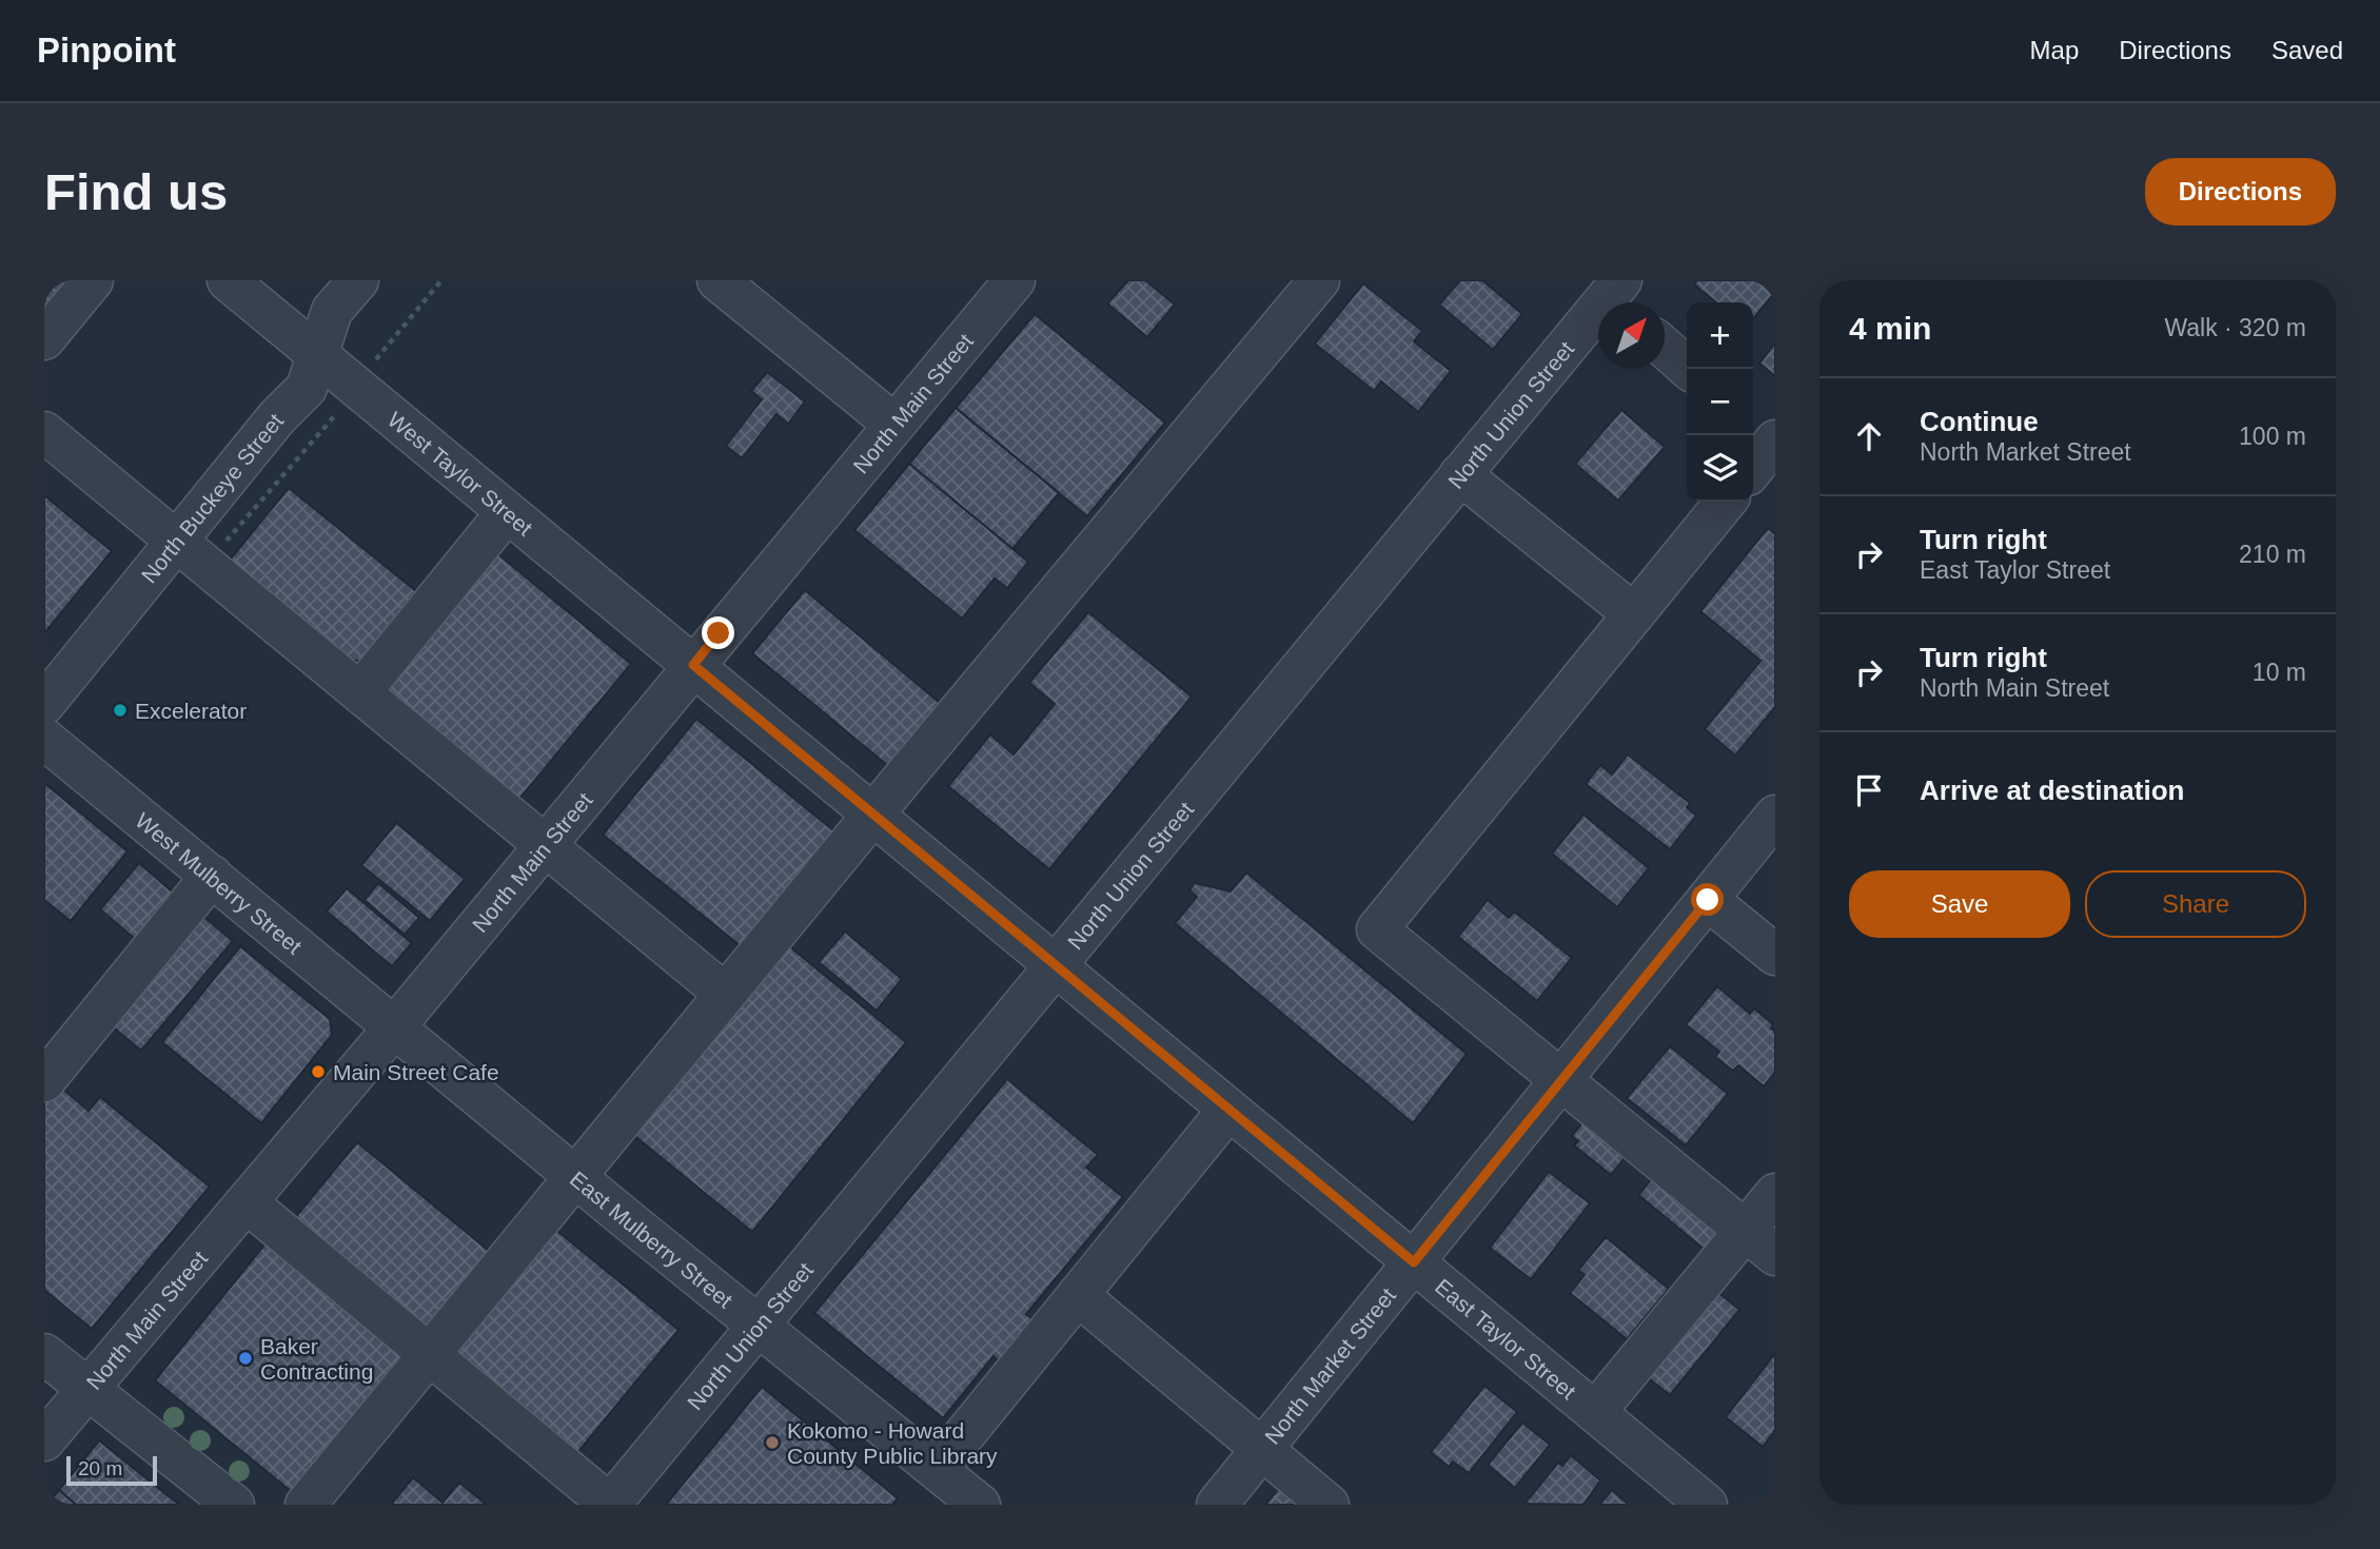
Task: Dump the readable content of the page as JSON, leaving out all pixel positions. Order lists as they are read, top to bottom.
{
  "streets": {
    "street": [
      "North Main Street",
      "North Union Street",
      "West Taylor Street",
      "North Buckeye Street",
      "West Mulberry Street",
      "East Mulberry Street",
      "East Taylor Street",
      "North Market Street"
    ]
  },
  "crossings": [
    ["North Main Street", "West Taylor Street"],
    ["North Main Street", "West Mulberry Street"],
    ["North Main Street", "East Mulberry Street"],
    ["North Main Street", "East Taylor Street"],
    ["North Union Street", "East Mulberry Street"],
    ["North Union Street", "East Taylor Street"],
    ["West Taylor Street", "North Buckeye Street"],
    ["West Taylor Street", "East Taylor Street"],
    ["West Mulberry Street", "East Mulberry Street"],
    ["East Taylor Street", "North Market Street"]
  ],
  "places": [
    "Excelerator",
    "Main Street Cafe",
    "Baker Contracting",
    "Kokomo - Howard County Public Library"
  ],
  "scale_bar": "20 m",
  "north": "top right",
  "page": {
    "header": "Pinpoint",
    "nav": ["Map", "Directions", "Saved"],
    "buttons": [
      "Directions",
      ["Save", "Share"]
    ],
    "title": "Find us",
    "heading": ["4 min", "Walk · 320 m"],
    "map_buttons": ["+", "−"],
    "list": [
      ["Continue", "North Market Street", "100 m"],
      ["Turn right", "East Taylor Street", "210 m"],
      ["Turn right", "North Main Street", "10 m"],
      "Arrive at destination"
    ],
    "scale": "20 m"
  }
}
